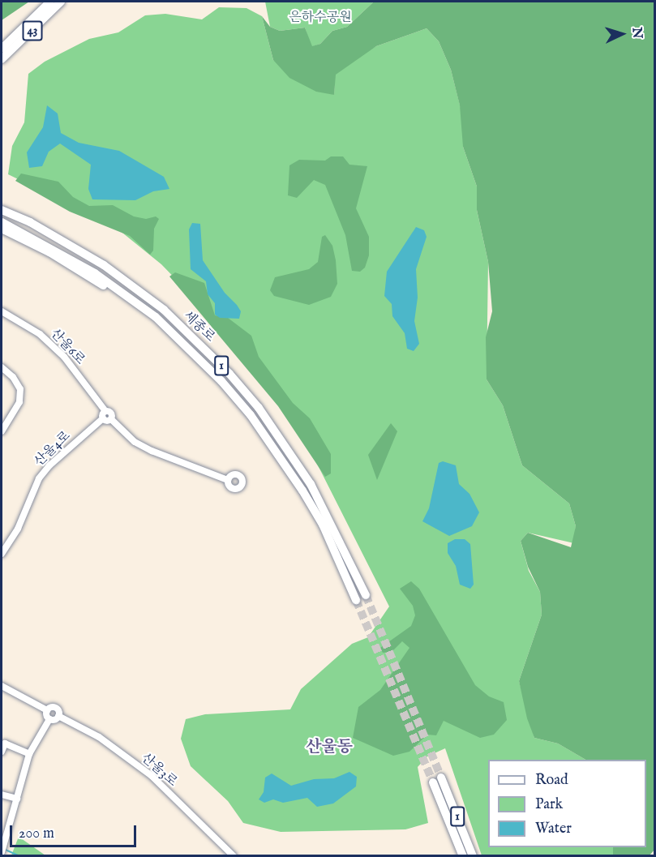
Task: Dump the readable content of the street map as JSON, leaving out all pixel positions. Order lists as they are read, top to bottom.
{
  "streets": {
    "highway": ["43", "세종로", "1"],
    "street": ["산울6로", "산울4로", "산울3로"]
  },
  "districts": ["산울동"],
  "parks": ["은하수공원"],
  "legend": ["Road", "Park", "Water"],
  "scale_bar": "200 m",
  "north": "right"
}
